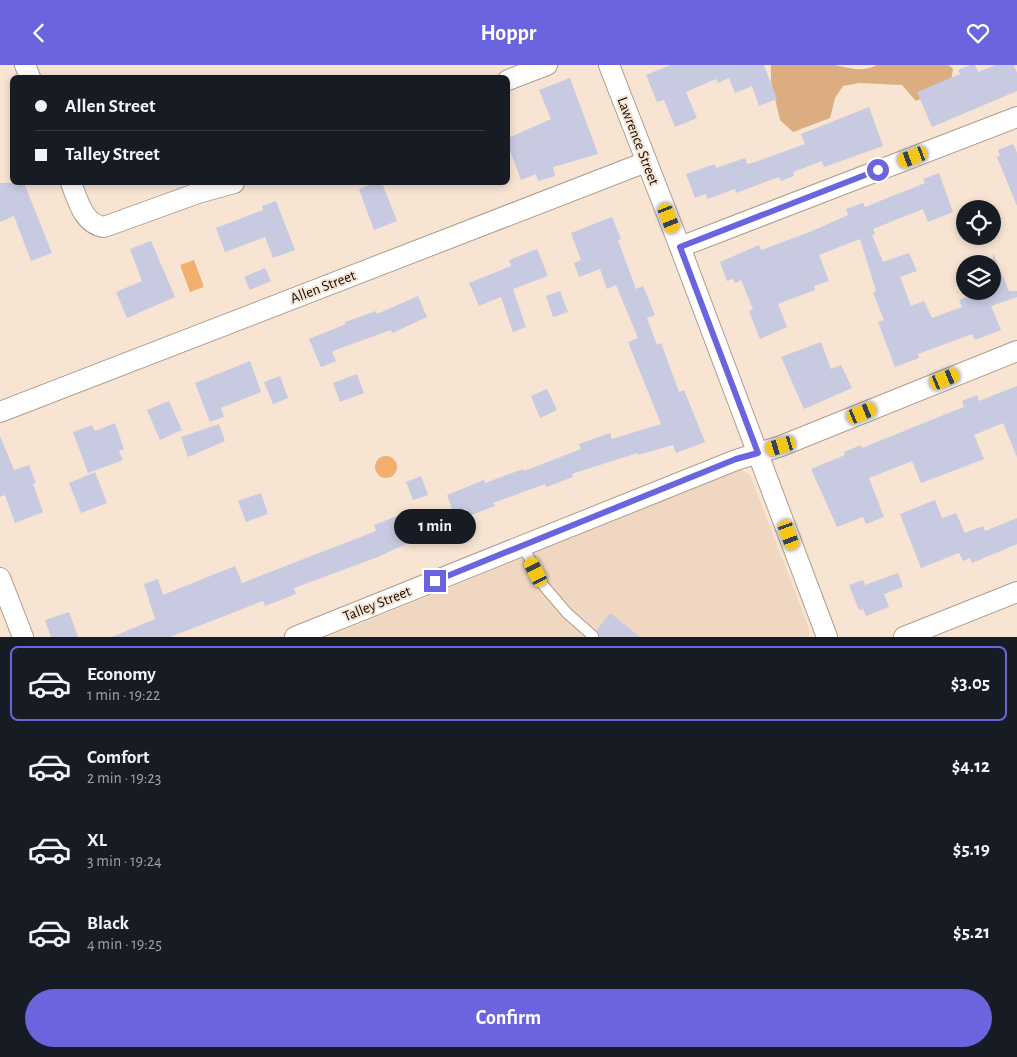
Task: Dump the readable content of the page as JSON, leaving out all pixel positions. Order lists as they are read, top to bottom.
{
  "streets": {
    "street": ["Lawrence Street", "Allen Street", "Talley Street"]
  },
  "crossings": [
    ["Lawrence Street", "Allen Street"],
    ["Lawrence Street", "Talley Street"]
  ],
  "page": {
    "header": "Hoppr",
    "banner": ["Allen Street", "Talley Street"],
    "bubble": "1 min",
    "list": [
      {
        "name": "Economy",
        "note": "1 min · 19:22",
        "value": "$3.05"
      },
      {
        "name": "Comfort",
        "note": "2 min · 19:23",
        "value": "$4.12"
      },
      {
        "name": "XL",
        "note": "3 min · 19:24",
        "value": "$5.19"
      },
      {
        "name": "Black",
        "note": "4 min · 19:25",
        "value": "$5.21"
      }
    ],
    "buttons": "Confirm"
  }
}
